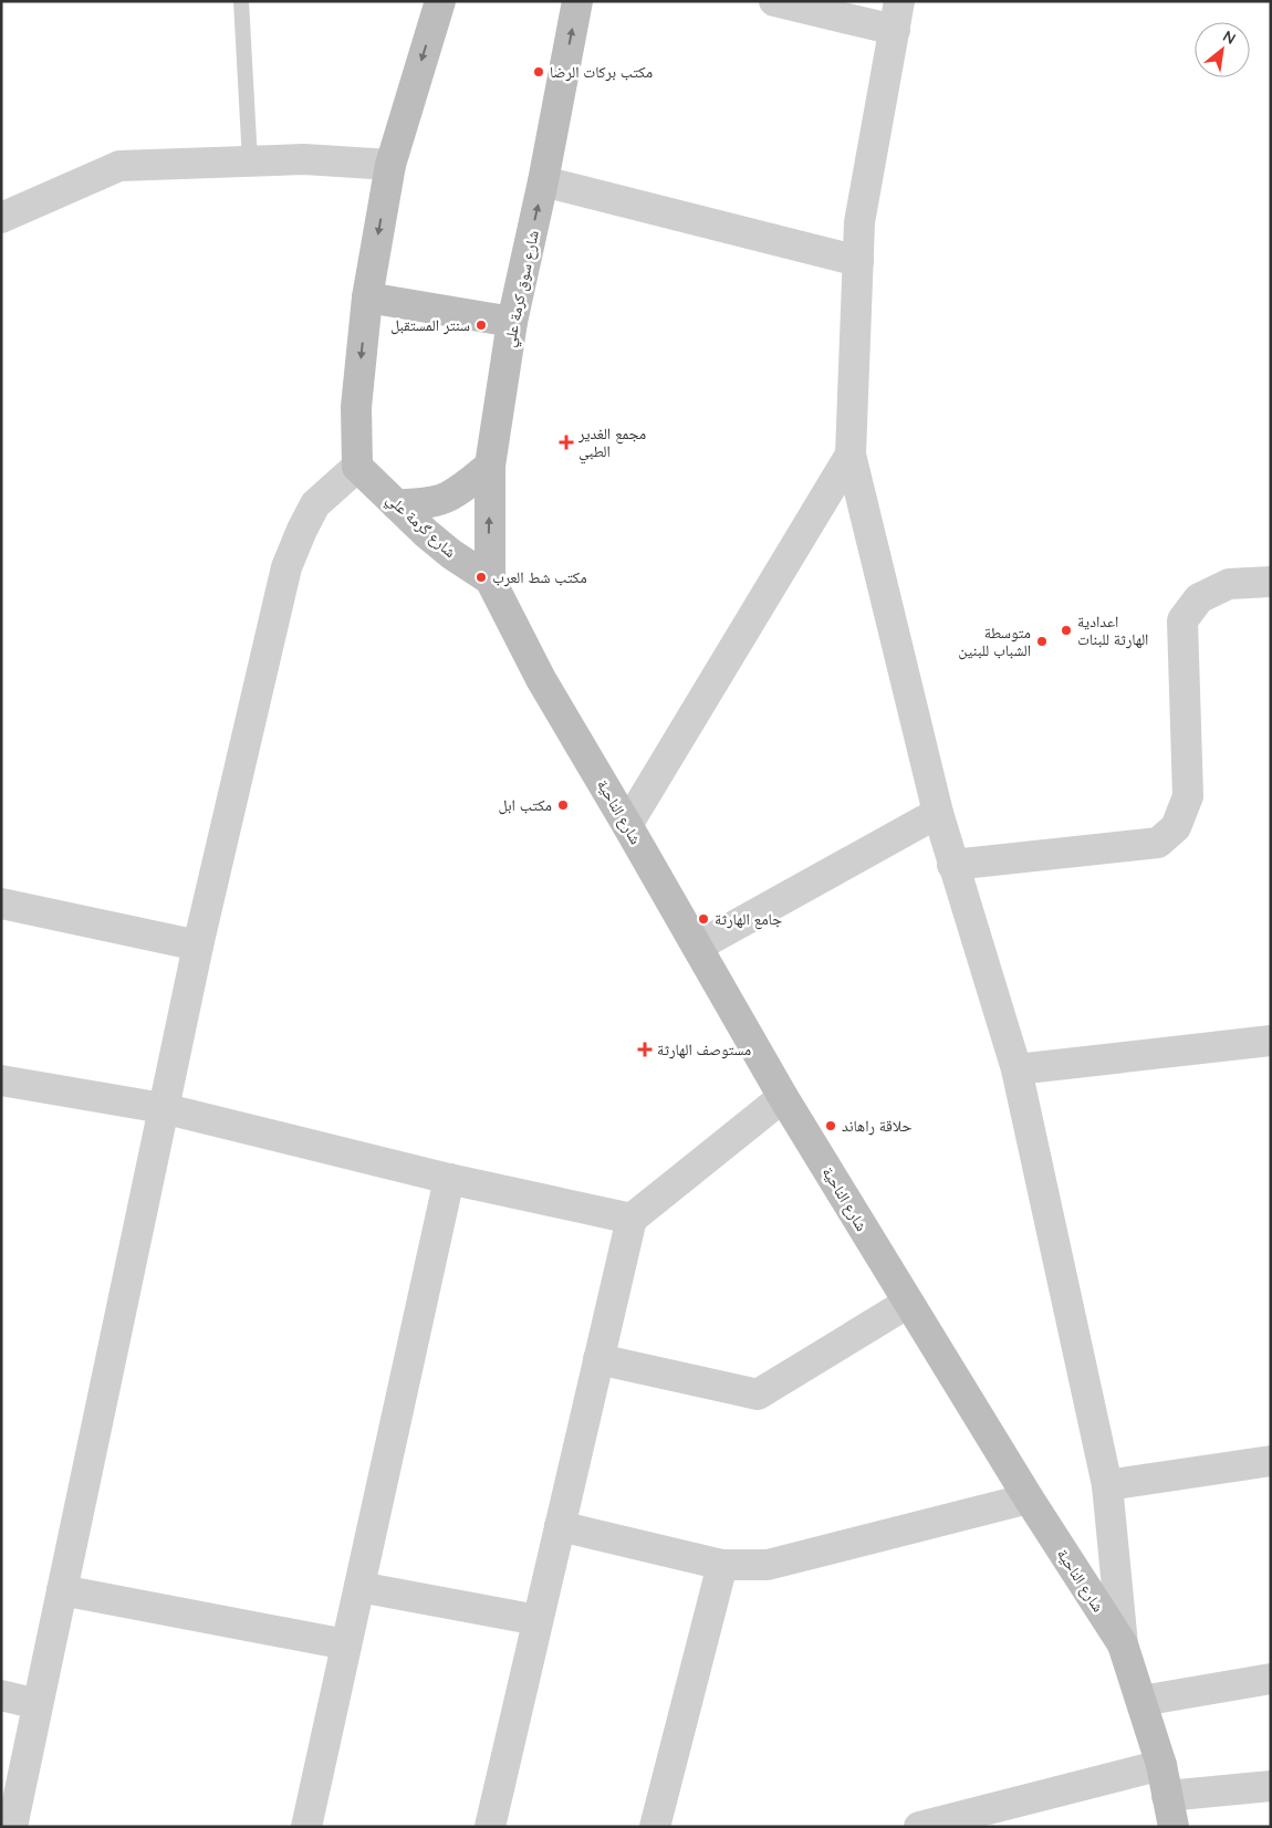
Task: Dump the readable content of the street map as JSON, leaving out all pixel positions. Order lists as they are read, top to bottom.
{
  "streets": {
    "main road": ["شارع سوق كرمة علي", "شارع گرمة علي", "شارع الناحية"]
  },
  "crossings": [
    ["شارع سوق كرمة علي", "شارع گرمة علي"],
    ["شارع سوق كرمة علي", "شارع الناحية"],
    ["شارع گرمة علي", "شارع الناحية"]
  ],
  "places": {
    "other": [
      "مكتب بركات الرضا",
      "سنتر المستقبل",
      "مكتب شط العرب",
      "اعدادية الهارثة للبنات",
      "متوسطة الشباب للبنين",
      "مكتب ابل",
      "جامع الهارثة",
      "حلاقة راهاند"
    ],
    "health": ["مجمع الغدير الطبي", "مستوصف الهارثة"]
  },
  "north": "top right"
}
